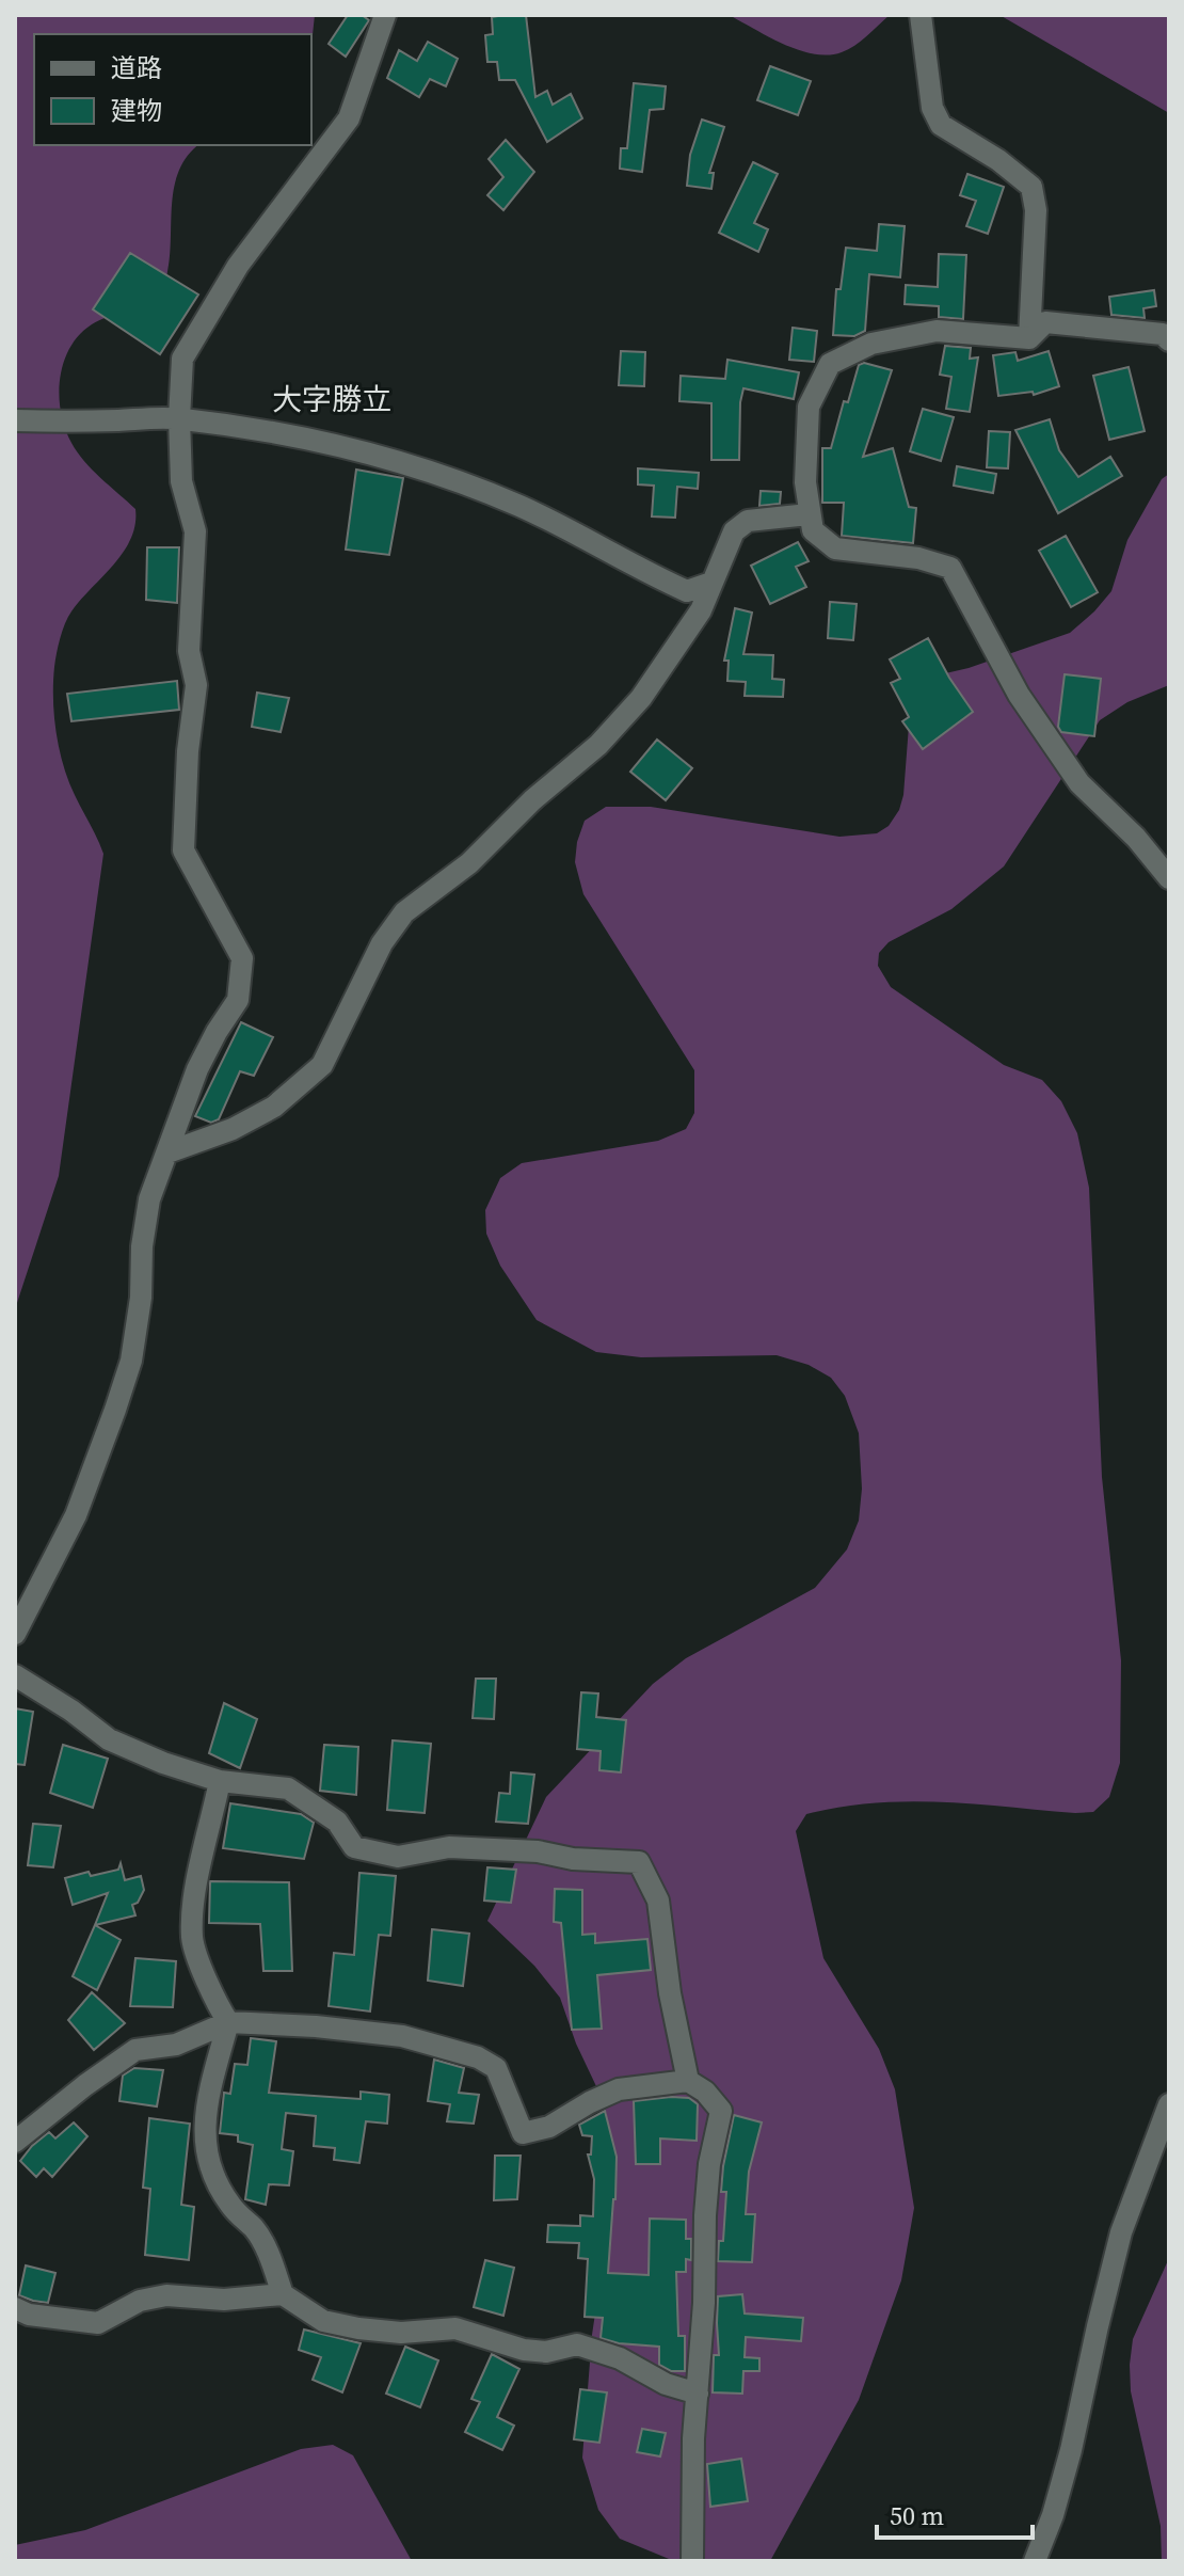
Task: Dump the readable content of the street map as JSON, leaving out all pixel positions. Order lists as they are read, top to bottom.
{
  "districts": ["大字勝立"],
  "legend": ["道路", "建物"],
  "scale_bar": "50 m"
}
